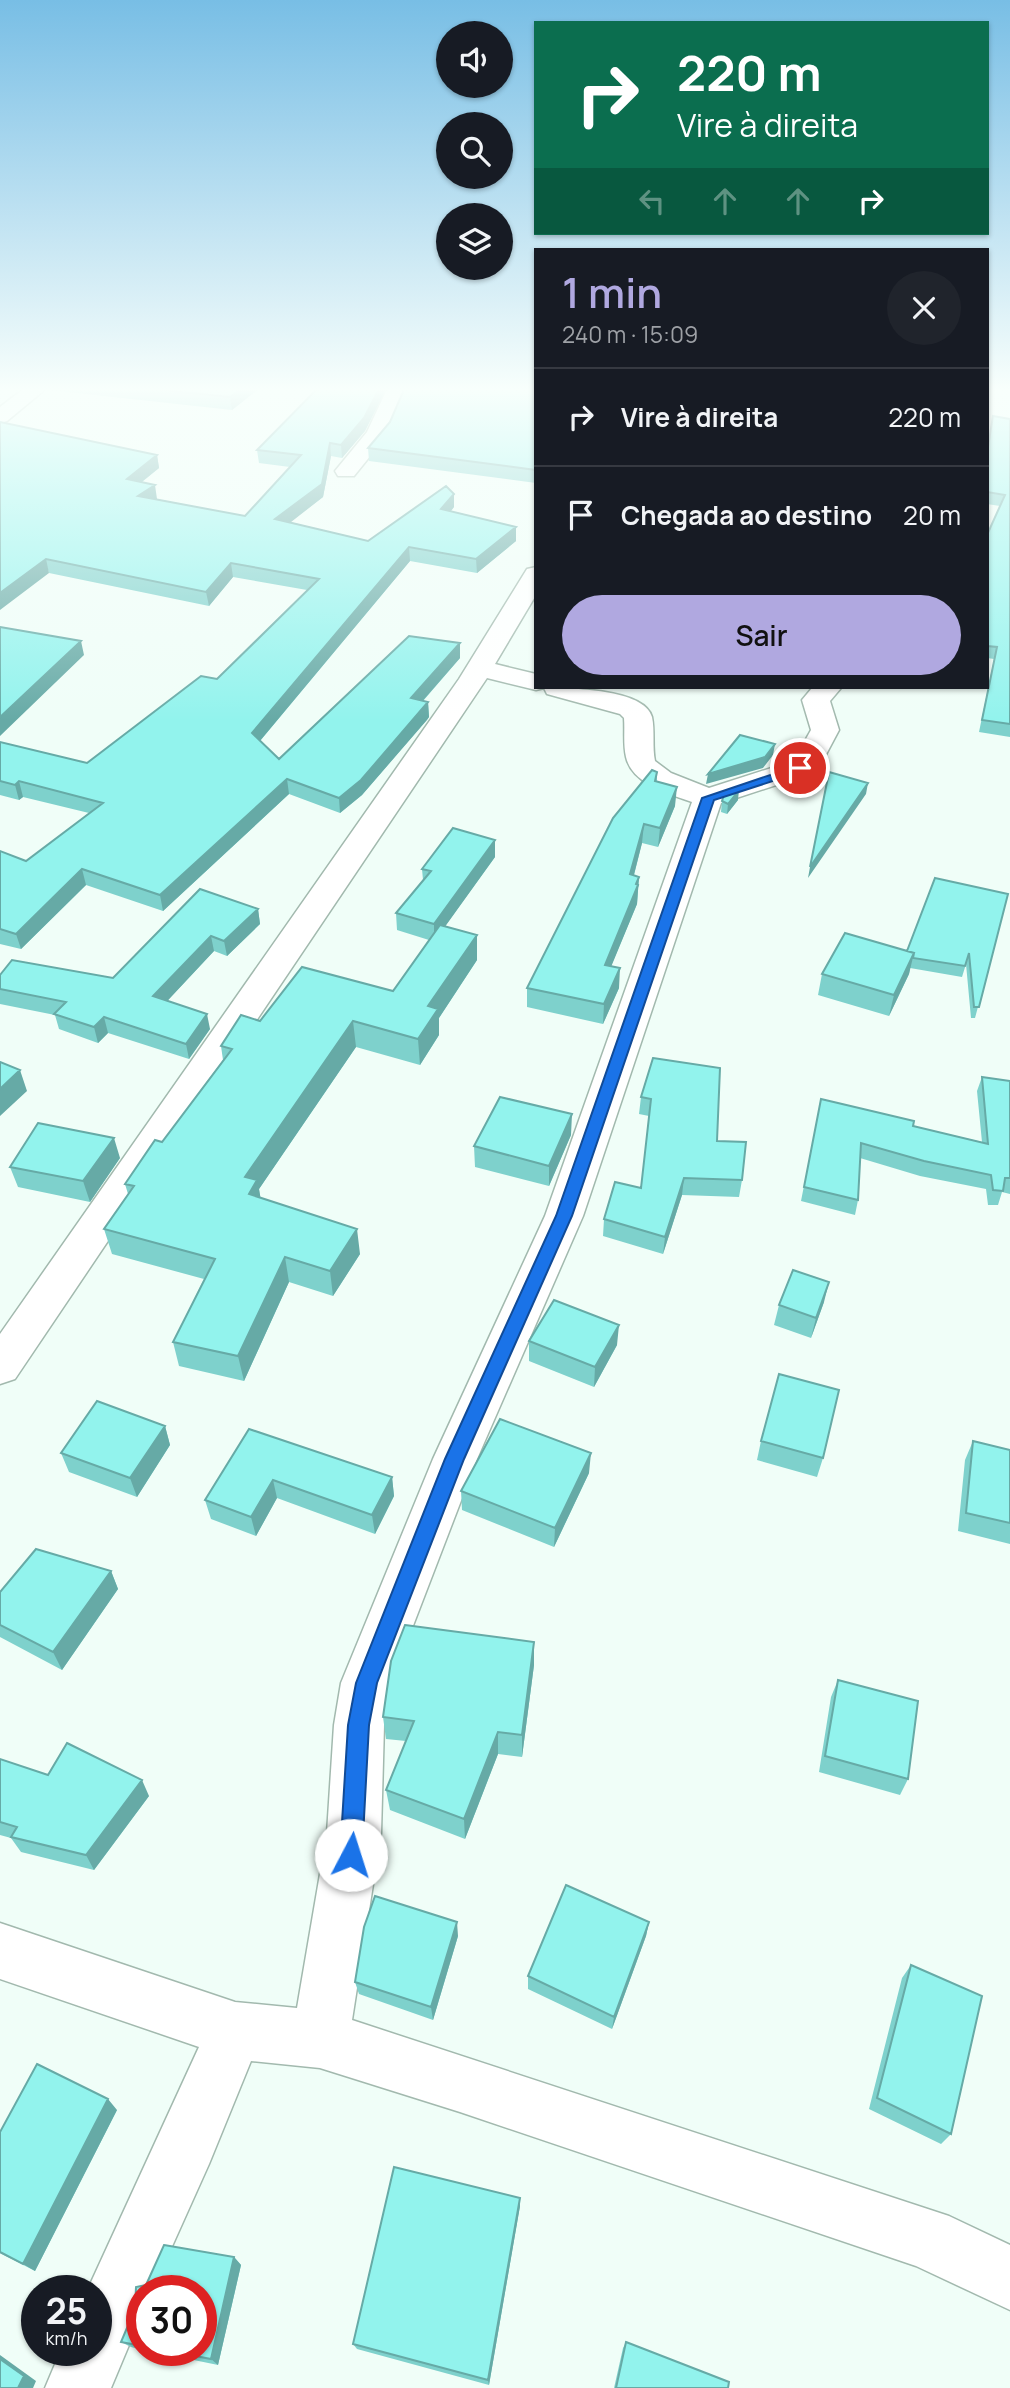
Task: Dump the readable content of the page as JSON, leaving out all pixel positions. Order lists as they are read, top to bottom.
{
  "page": {
    "turn": ["220 m", "Vire à direita"],
    "heading": ["1 min", "240 m · 15:09"],
    "list": [
      {
        "name": "Vire à direita",
        "value": "220 m"
      },
      {
        "name": "Chegada ao destino",
        "value": "20 m"
      }
    ],
    "buttons": "Sair",
    "speed": "25 km/h",
    "limit": "30"
  }
}
